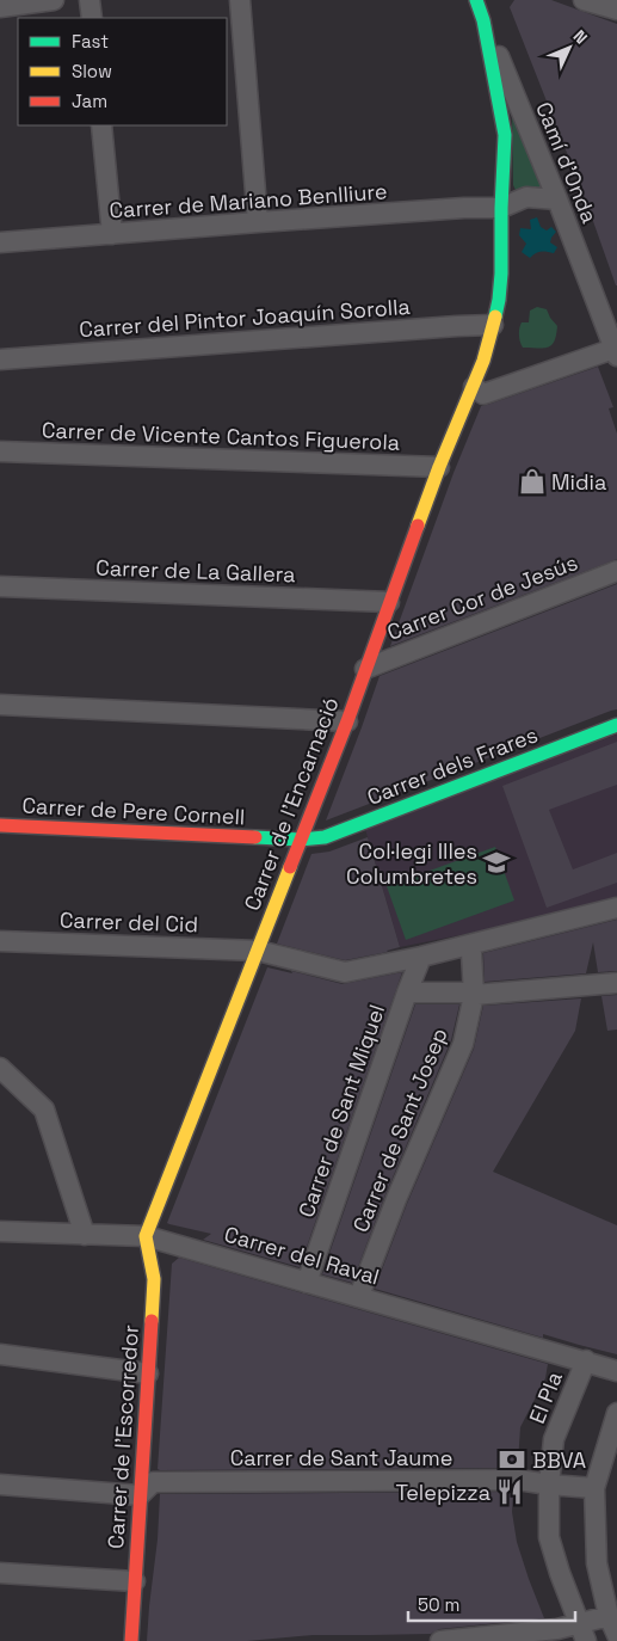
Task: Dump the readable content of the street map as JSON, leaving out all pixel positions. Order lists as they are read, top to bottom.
{
  "streets": {
    "street": [
      "Camí d'Onda",
      "Carrer de Mariano Benlliure",
      "Carrer del Pintor Joaquín Sorolla",
      "Carrer de Vicente Cantos Figuerola",
      "Carrer de La Gallera",
      "Carrer Cor de Jesús",
      "Carrer dels Frares",
      "Carrer de l'Encarnació",
      "Carrer de Pere Cornell",
      "Carrer del Cid",
      "Carrer de Sant Miquel",
      "Carrer de Sant Josep",
      "Carrer del Raval",
      "El Pla",
      "Carrer de l'Escorredor",
      "Carrer de Sant Jaume"
    ]
  },
  "crossings": [
    ["Camí d'Onda", "Carrer de Mariano Benlliure"],
    ["Camí d'Onda", "Carrer del Pintor Joaquín Sorolla"],
    ["Camí d'Onda", "Carrer de l'Encarnació"],
    ["Carrer del Pintor Joaquín Sorolla", "Carrer de l'Encarnació"],
    ["Carrer de Vicente Cantos Figuerola", "Carrer de l'Encarnació"],
    ["Carrer de La Gallera", "Carrer de l'Encarnació"],
    ["Carrer Cor de Jesús", "Carrer de l'Encarnació"],
    ["Carrer dels Frares", "Carrer de l'Encarnació"],
    ["Carrer dels Frares", "Carrer de Pere Cornell"],
    ["Carrer de l'Encarnació", "Carrer de Pere Cornell"],
    ["Carrer de l'Encarnació", "Carrer del Cid"],
    ["Carrer de l'Encarnació", "Carrer del Raval"],
    ["Carrer de l'Encarnació", "Carrer de l'Escorredor"],
    ["Carrer del Cid", "Carrer de Sant Miquel"],
    ["Carrer del Cid", "Carrer de Sant Josep"],
    ["Carrer de Sant Miquel", "Carrer del Raval"],
    ["Carrer de Sant Josep", "Carrer del Raval"],
    ["Carrer del Raval", "El Pla"],
    ["Carrer del Raval", "Carrer de l'Escorredor"],
    ["El Pla", "Carrer de Sant Jaume"],
    ["Carrer de l'Escorredor", "Carrer de Sant Jaume"]
  ],
  "places": {
    "shop": ["Midia"],
    "school or university": ["Col·legi Illes Columbretes"],
    "bank": ["BBVA"],
    "restaurant": ["Telepizza"]
  },
  "legend": ["Fast", "Slow", "Jam"],
  "scale_bar": "50 m",
  "north": "top right"
}
